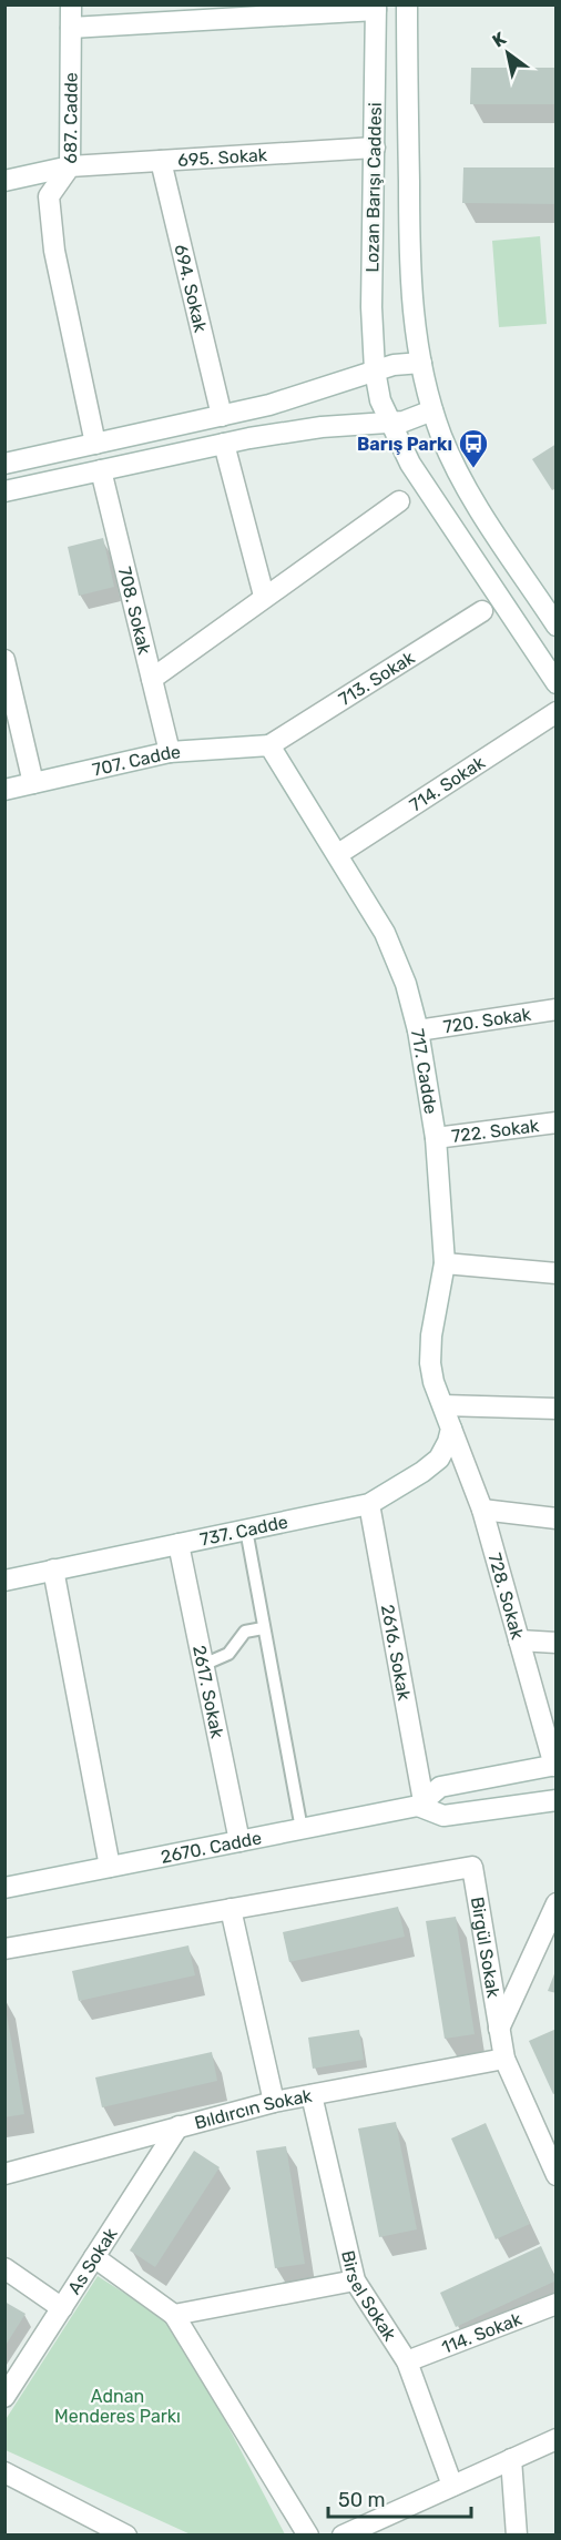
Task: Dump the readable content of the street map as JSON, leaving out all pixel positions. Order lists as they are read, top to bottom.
{
  "streets": {
    "street": [
      "687. Cadde",
      "695. Sokak",
      "Lozan Barışı Caddesi",
      "694. Sokak",
      "708. Sokak",
      "713. Sokak",
      "707. Cadde",
      "714. Sokak",
      "720. Sokak",
      "717. Cadde",
      "722. Sokak",
      "737. Cadde",
      "728. Sokak",
      "2616. Sokak",
      "2617. Sokak",
      "2670. Cadde",
      "Birgül Sokak",
      "Bıldırcın Sokak",
      "As Sokak",
      "Birsel Sokak",
      "114. Sokak"
    ]
  },
  "crossings": [
    ["687. Cadde", "695. Sokak"],
    ["695. Sokak", "Lozan Barışı Caddesi"],
    ["695. Sokak", "694. Sokak"],
    ["708. Sokak", "707. Cadde"],
    ["713. Sokak", "707. Cadde"],
    ["713. Sokak", "717. Cadde"],
    ["707. Cadde", "717. Cadde"],
    ["714. Sokak", "717. Cadde"],
    ["720. Sokak", "717. Cadde"],
    ["717. Cadde", "722. Sokak"],
    ["717. Cadde", "737. Cadde"],
    ["717. Cadde", "728. Sokak"],
    ["737. Cadde", "728. Sokak"],
    ["737. Cadde", "2616. Sokak"],
    ["737. Cadde", "2617. Sokak"],
    ["728. Sokak", "2670. Cadde"],
    ["2616. Sokak", "2670. Cadde"],
    ["2617. Sokak", "2670. Cadde"],
    ["Birgül Sokak", "Bıldırcın Sokak"],
    ["Bıldırcın Sokak", "As Sokak"],
    ["Bıldırcın Sokak", "Birsel Sokak"],
    ["Birsel Sokak", "114. Sokak"]
  ],
  "parks": ["Adnan Menderes Parkı"],
  "places": {
    "bus stop": ["Barış Parkı"]
  },
  "scale_bar": "50 m",
  "north": "top left"
}
